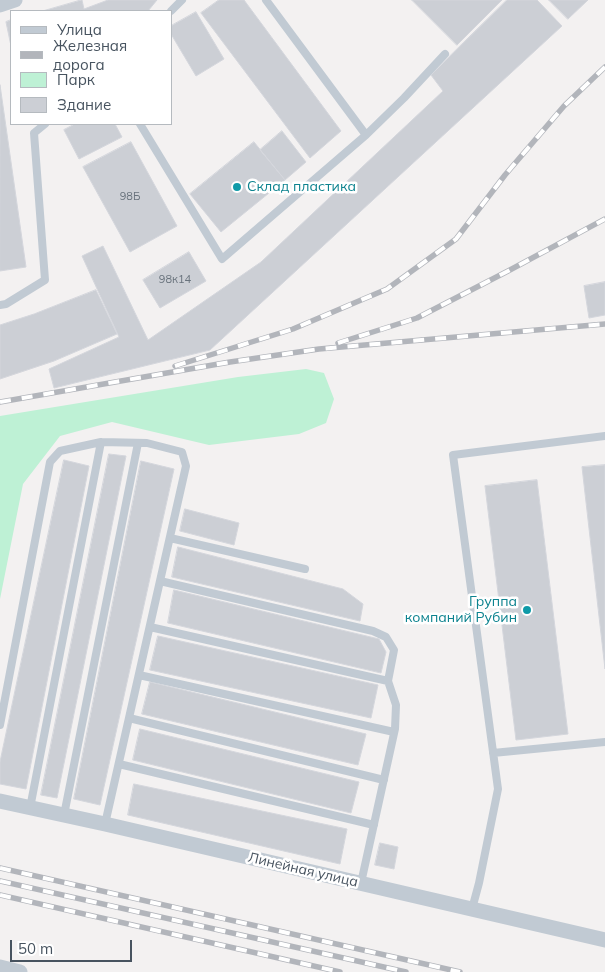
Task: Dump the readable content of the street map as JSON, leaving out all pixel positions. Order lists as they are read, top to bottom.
{
  "streets": {
    "street": ["Линейная улица"]
  },
  "places": ["Склад пластика", "Группа компаний Рубин"],
  "house_numbers": ["98Б", "98к14"],
  "legend": [
    "Улица",
    "Железная дорога",
    "Парк",
    "Здание"
  ],
  "scale_bar": "50 m"
}
